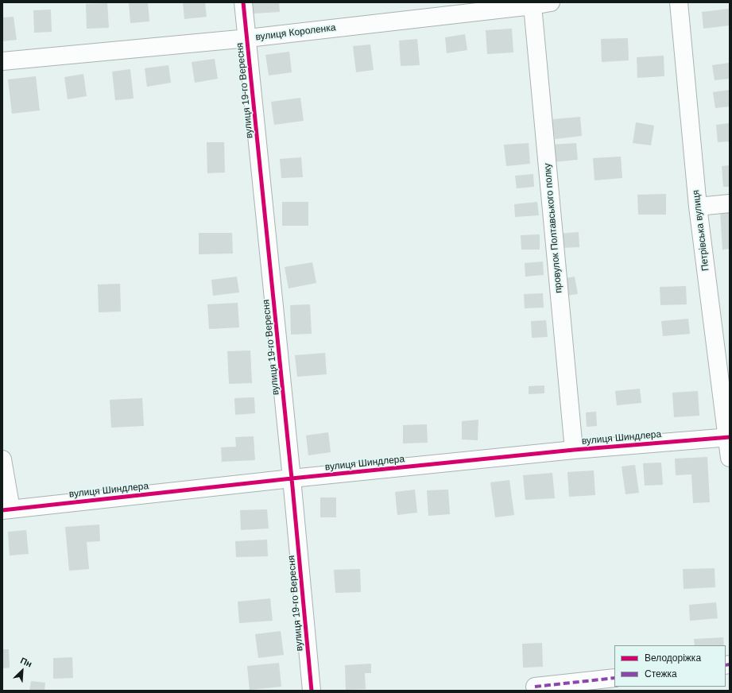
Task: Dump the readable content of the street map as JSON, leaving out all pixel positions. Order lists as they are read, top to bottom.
{
  "streets": {
    "street": [
      "вулиця Короленка",
      "вулиця 19-го Вересня",
      "провулок Полтавського полку",
      "Петрівська вулиця",
      "вулиця Шиндлера"
    ]
  },
  "crossings": [
    ["вулиця Короленка", "вулиця 19-го Вересня"],
    ["вулиця Короленка", "провулок Полтавського полку"],
    ["вулиця 19-го Вересня", "вулиця Шиндлера"],
    ["провулок Полтавського полку", "вулиця Шиндлера"],
    ["Петрівська вулиця", "вулиця Шиндлера"]
  ],
  "legend": ["Велодоріжка", "Стежка"],
  "north": "top right"
}
